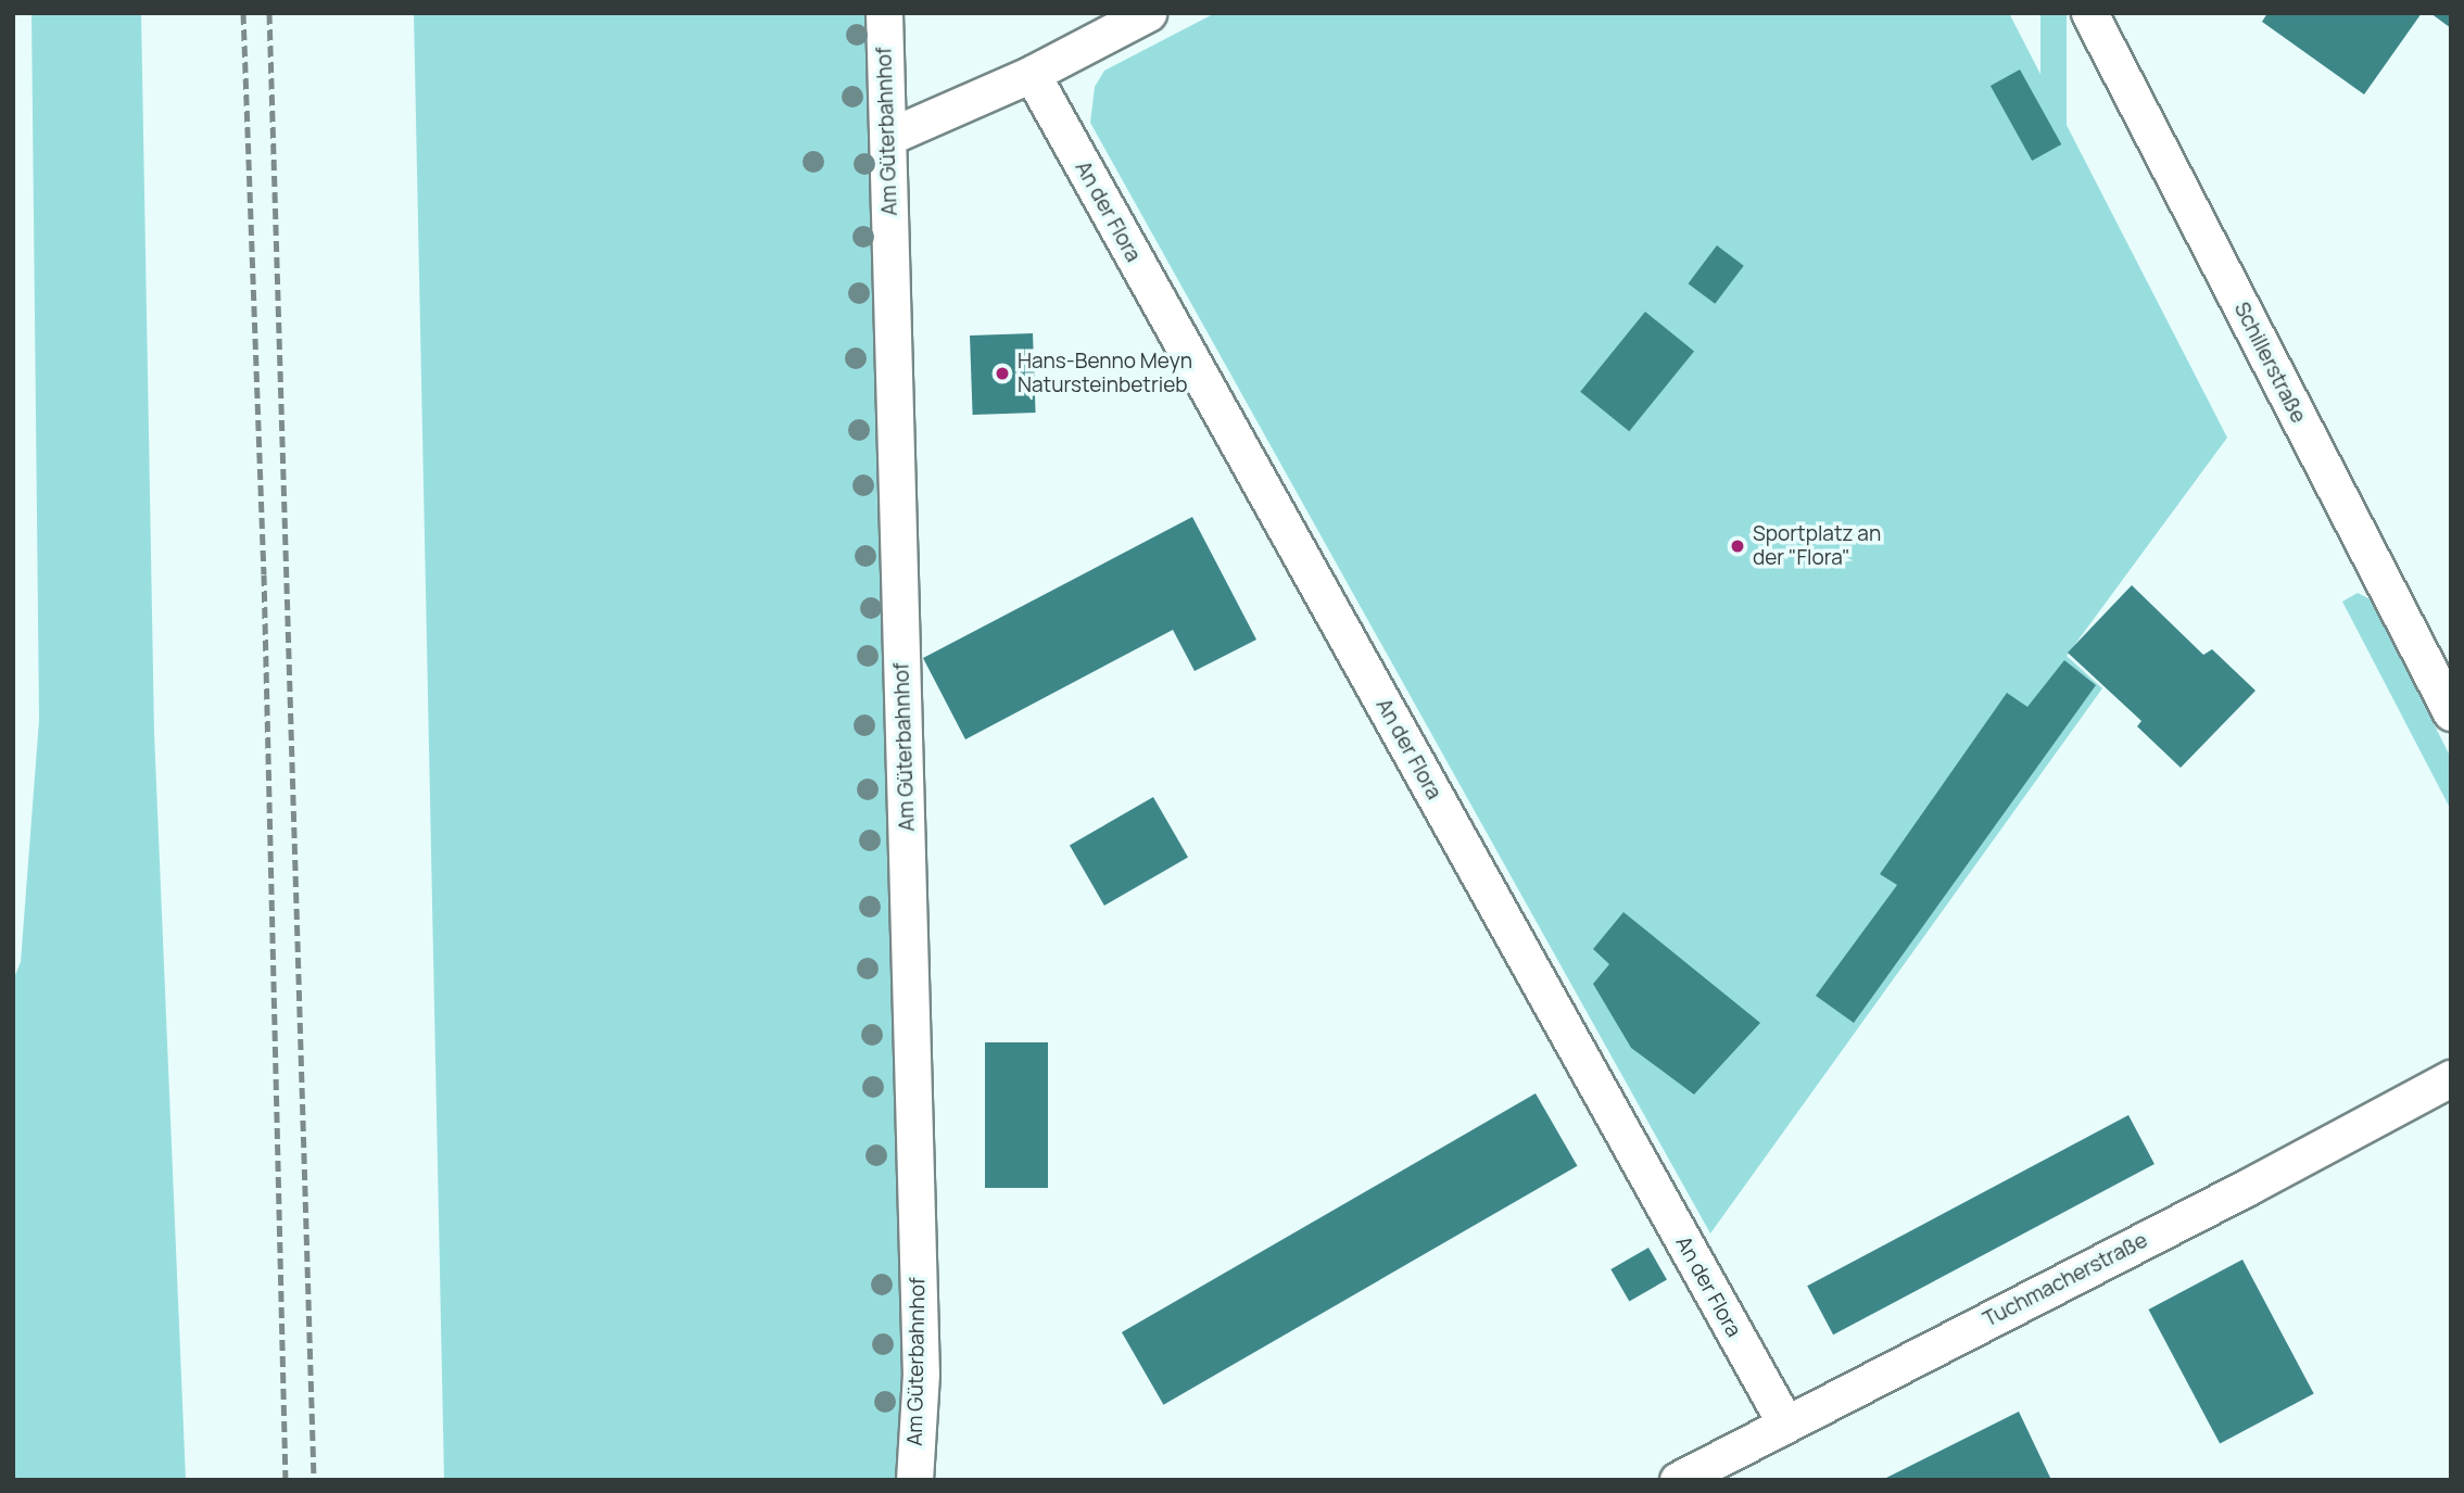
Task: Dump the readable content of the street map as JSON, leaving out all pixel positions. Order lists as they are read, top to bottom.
{
  "streets": {
    "street": [
      "Am Güterbahnhof",
      "An der Flora",
      "Schillerstraße",
      "Tuchmacherstraße"
    ]
  },
  "crossings": [
    ["An der Flora", "Tuchmacherstraße"]
  ],
  "places": ["Hans-Benno Meyn Natursteinbetrieb", "Sportplatz an der \"Flora\""]
}
